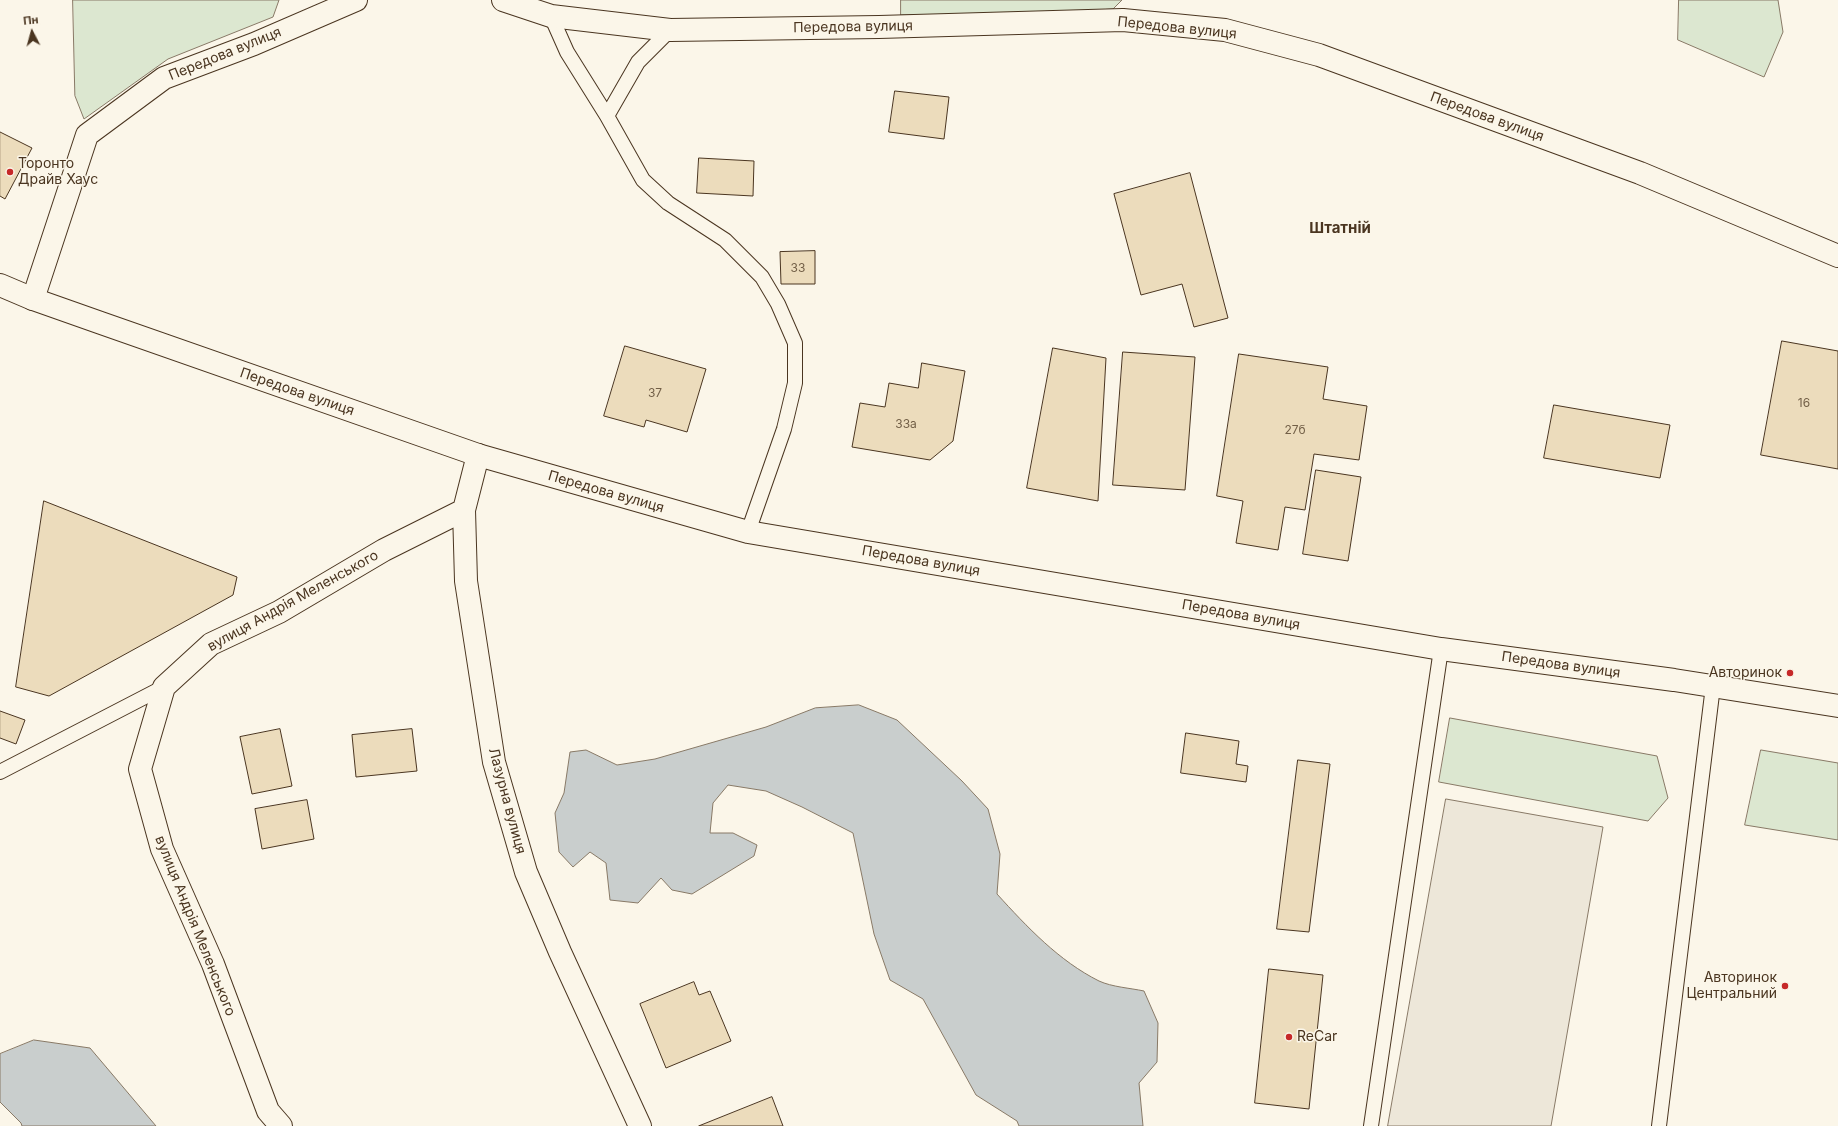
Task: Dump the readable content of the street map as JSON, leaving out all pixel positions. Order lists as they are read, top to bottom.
{
  "streets": {
    "street": ["Передова вулиця", "вулиця Андрія Меленського", "Лазурна вулиця"]
  },
  "crossings": [
    ["Передова вулиця", "Лазурна вулиця"],
    ["вулиця Андрія Меленського", "Лазурна вулиця"]
  ],
  "districts": ["Штатній"],
  "places": [
    "Торонто Драйв Хаус",
    "Авторинок",
    "Авторинок Центральний",
    "ReCar"
  ],
  "house_numbers": [
    "33",
    "37",
    "16",
    "33а",
    "27б"
  ],
  "north": "top"
}
